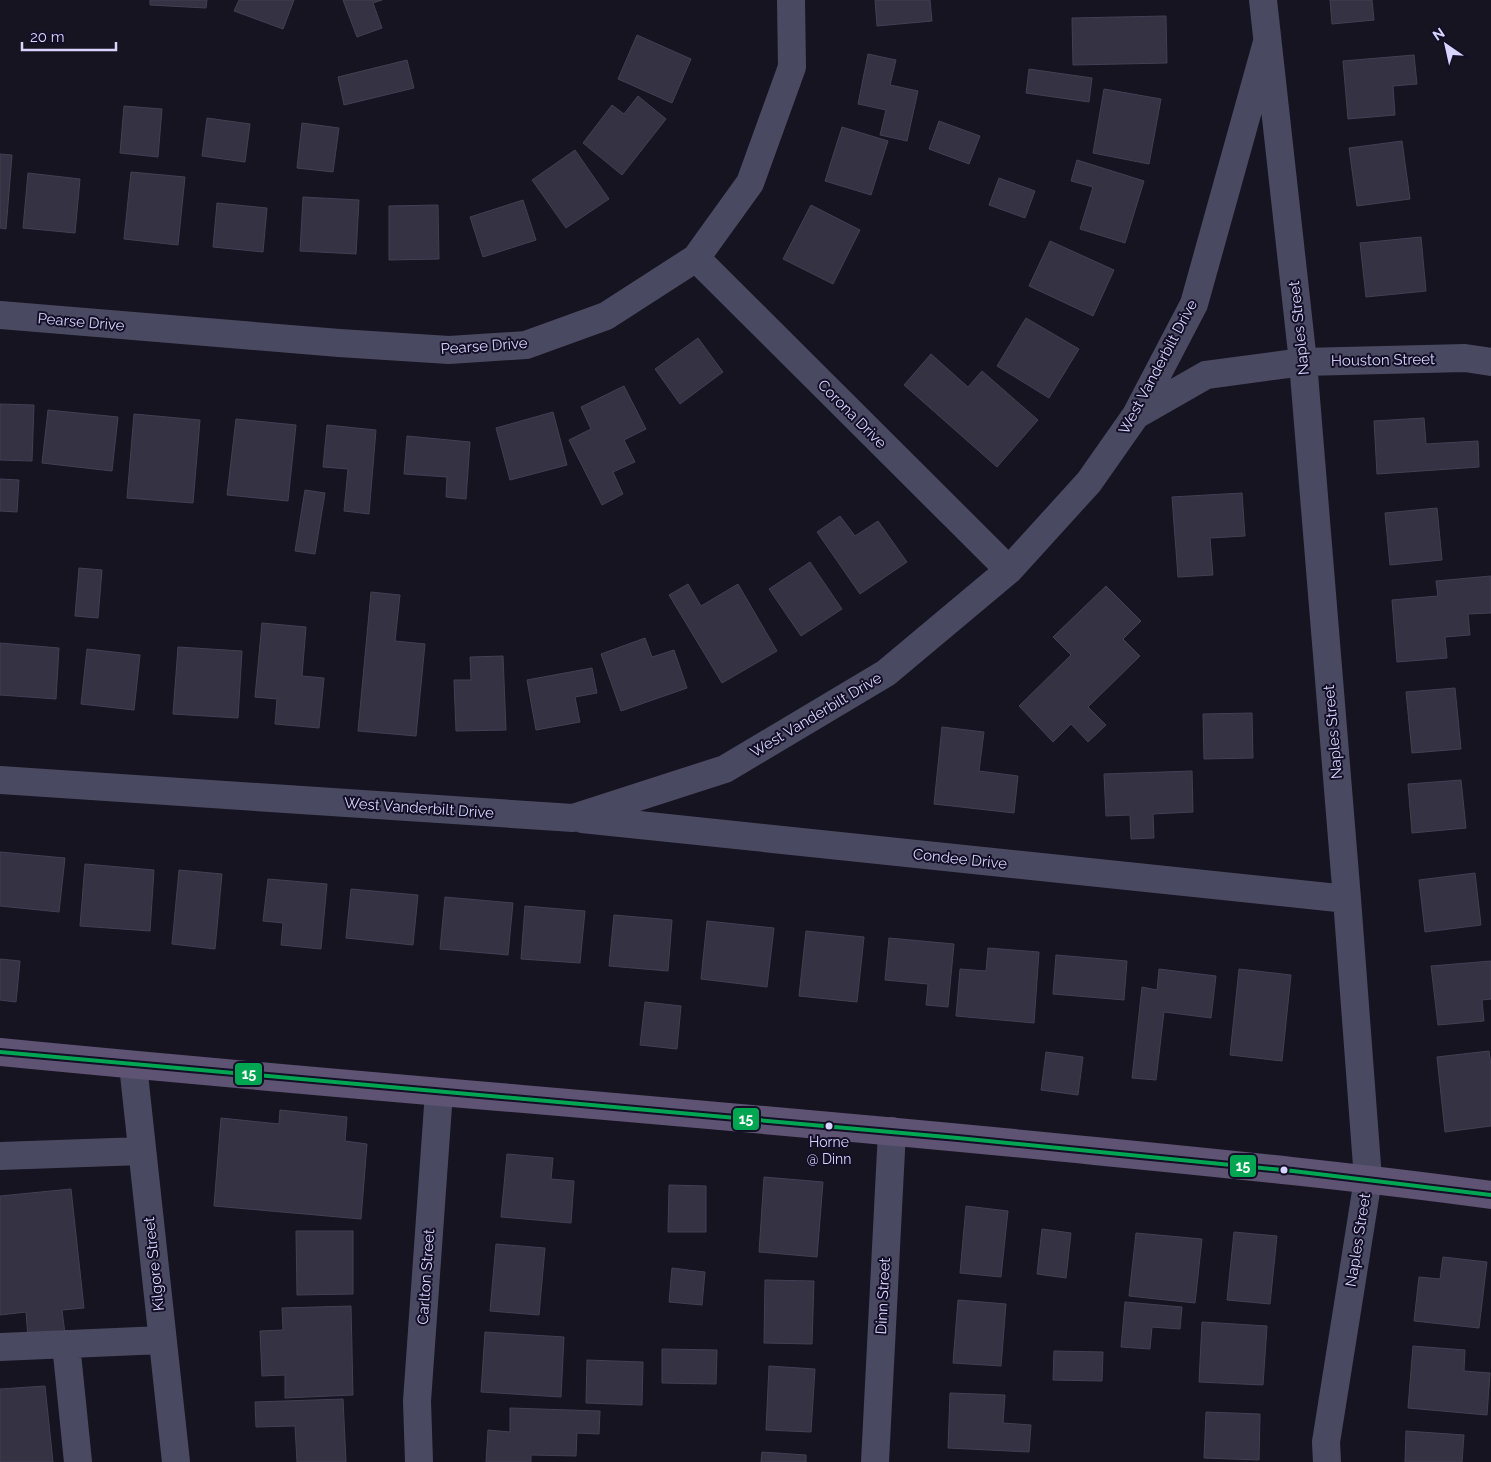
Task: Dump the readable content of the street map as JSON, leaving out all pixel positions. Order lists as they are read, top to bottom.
{
  "streets": {
    "street": [
      "Pearse Drive",
      "Naples Street",
      "Houston Street",
      "West Vanderbilt Drive",
      "Corona Drive",
      "Condee Drive",
      "Kilgore Street",
      "Carlton Street",
      "Dinn Street"
    ]
  },
  "crossings": [
    ["Pearse Drive", "Corona Drive"],
    ["Naples Street", "Houston Street"],
    ["Naples Street", "West Vanderbilt Drive"],
    ["Naples Street", "Condee Drive"],
    ["Houston Street", "West Vanderbilt Drive"],
    ["West Vanderbilt Drive", "Corona Drive"],
    ["West Vanderbilt Drive", "Condee Drive"]
  ],
  "places": ["Horne @ Dinn"],
  "lines": ["transit line 15"],
  "scale_bar": "20 m",
  "north": "top left"
}
